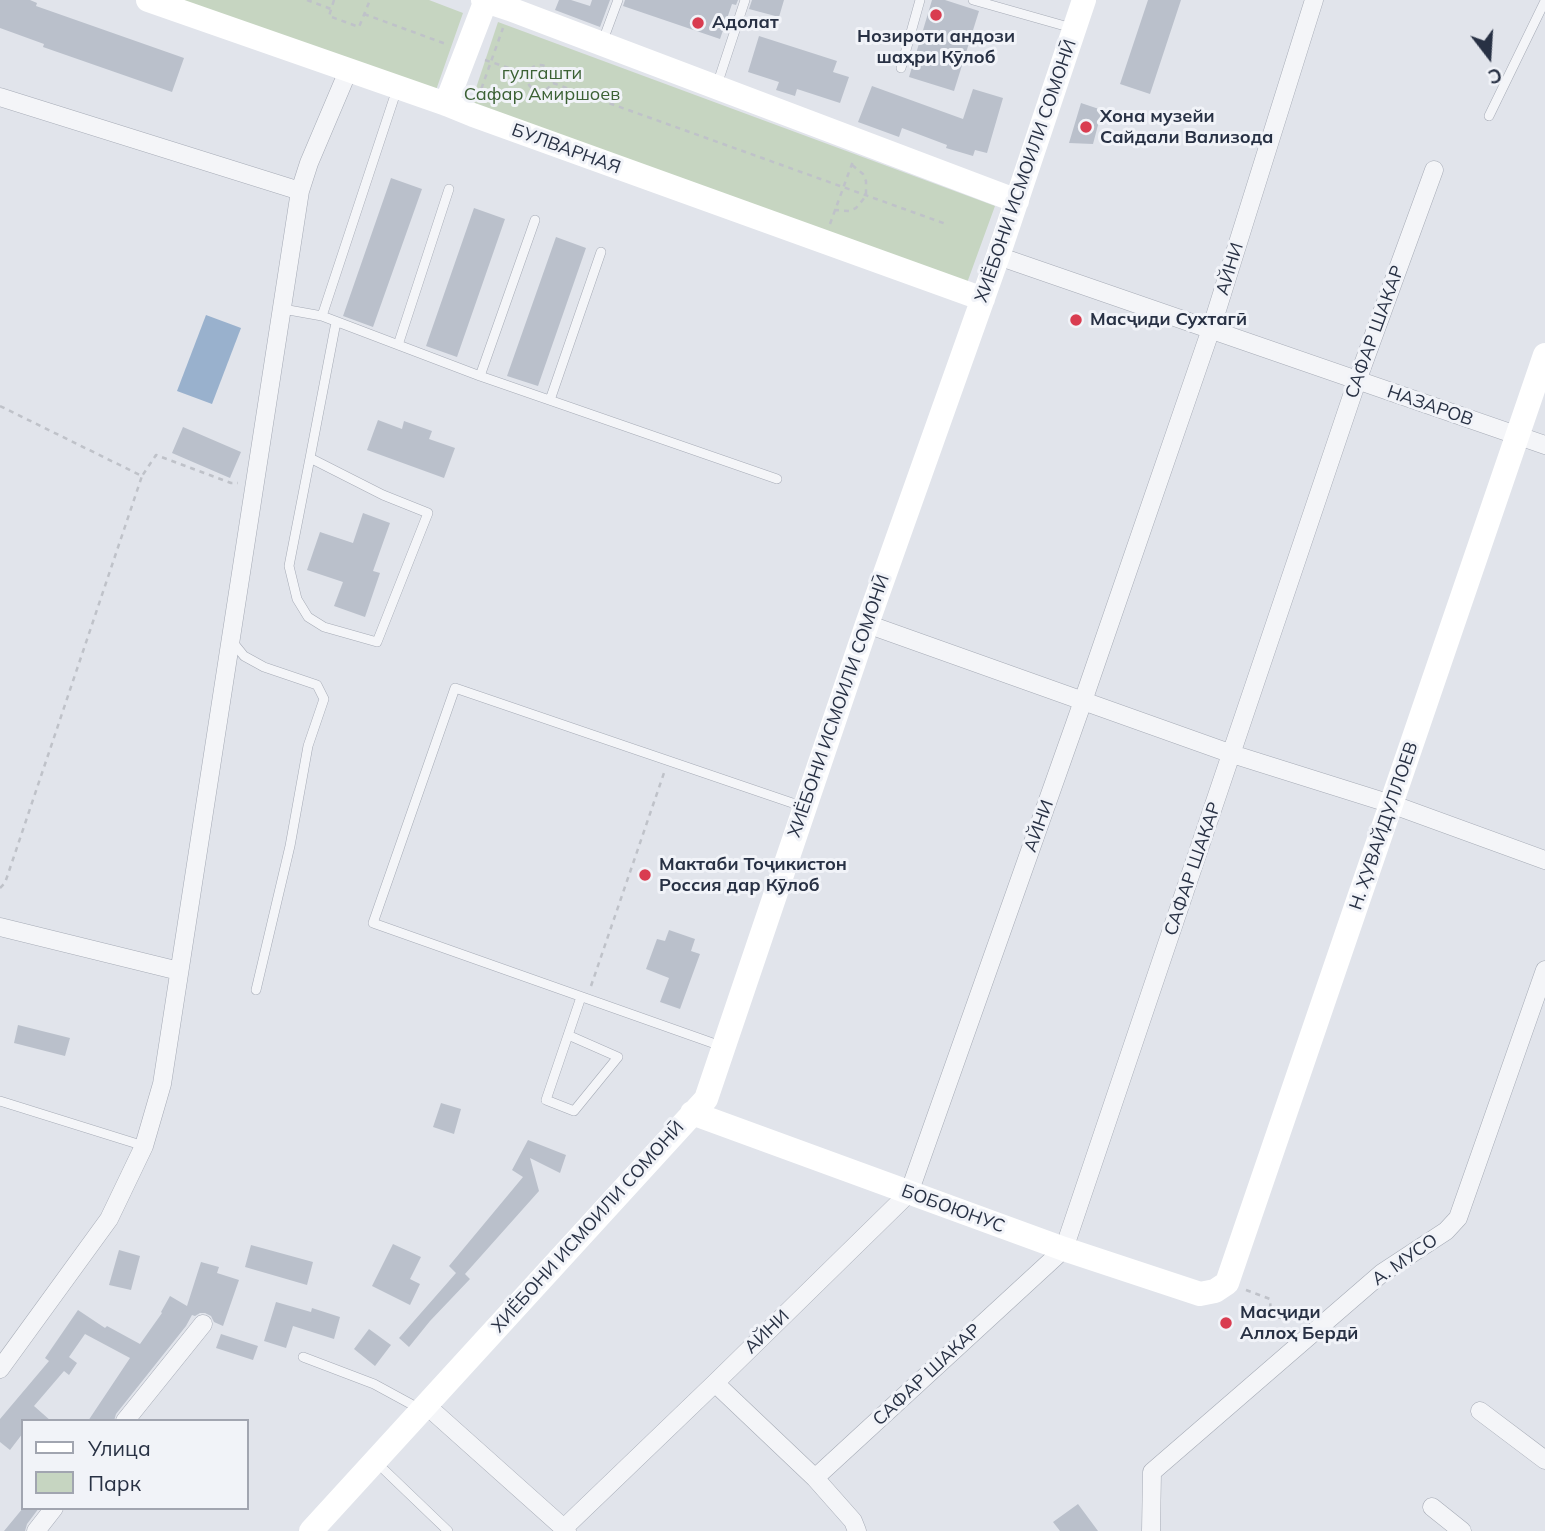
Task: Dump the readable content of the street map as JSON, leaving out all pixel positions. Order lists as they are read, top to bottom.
{
  "streets": {
    "street": [
      "БУЛВАРНАЯ",
      "ХИЁБОНИ ИСМОИЛИ СОМОНӢ",
      "АЙНИ",
      "САФАР ШАКАР",
      "НАЗАРОВ",
      "Н. ҲУВАЙДУЛЛОЕВ",
      "БОБОЮНУС",
      "А. МУСО"
    ]
  },
  "crossings": [
    ["БУЛВАРНАЯ", "ХИЁБОНИ ИСМОИЛИ СОМОНӢ"],
    ["ХИЁБОНИ ИСМОИЛИ СОМОНӢ", "НАЗАРОВ"],
    ["ХИЁБОНИ ИСМОИЛИ СОМОНӢ", "БОБОЮНУС"],
    ["АЙНИ", "НАЗАРОВ"],
    ["АЙНИ", "БОБОЮНУС"],
    ["САФАР ШАКАР", "НАЗАРОВ"],
    ["САФАР ШАКАР", "БОБОЮНУС"],
    ["НАЗАРОВ", "Н. ҲУВАЙДУЛЛОЕВ"],
    ["Н. ҲУВАЙДУЛЛОЕВ", "БОБОЮНУС"]
  ],
  "parks": ["гулгашти Сафар Амиршоев"],
  "places": [
    "Нозироти андози шаҳри Кӯлоб",
    "Адолат",
    "Хона музейи Сайдали Вализода",
    "Масҷиди Сухтагӣ",
    "Мактаби Тоҷикистон Россия дар Кӯлоб",
    "Масҷиди Аллоҳ Бердӣ"
  ],
  "legend": ["Улица", "Парк"],
  "north": "bottom"
}
